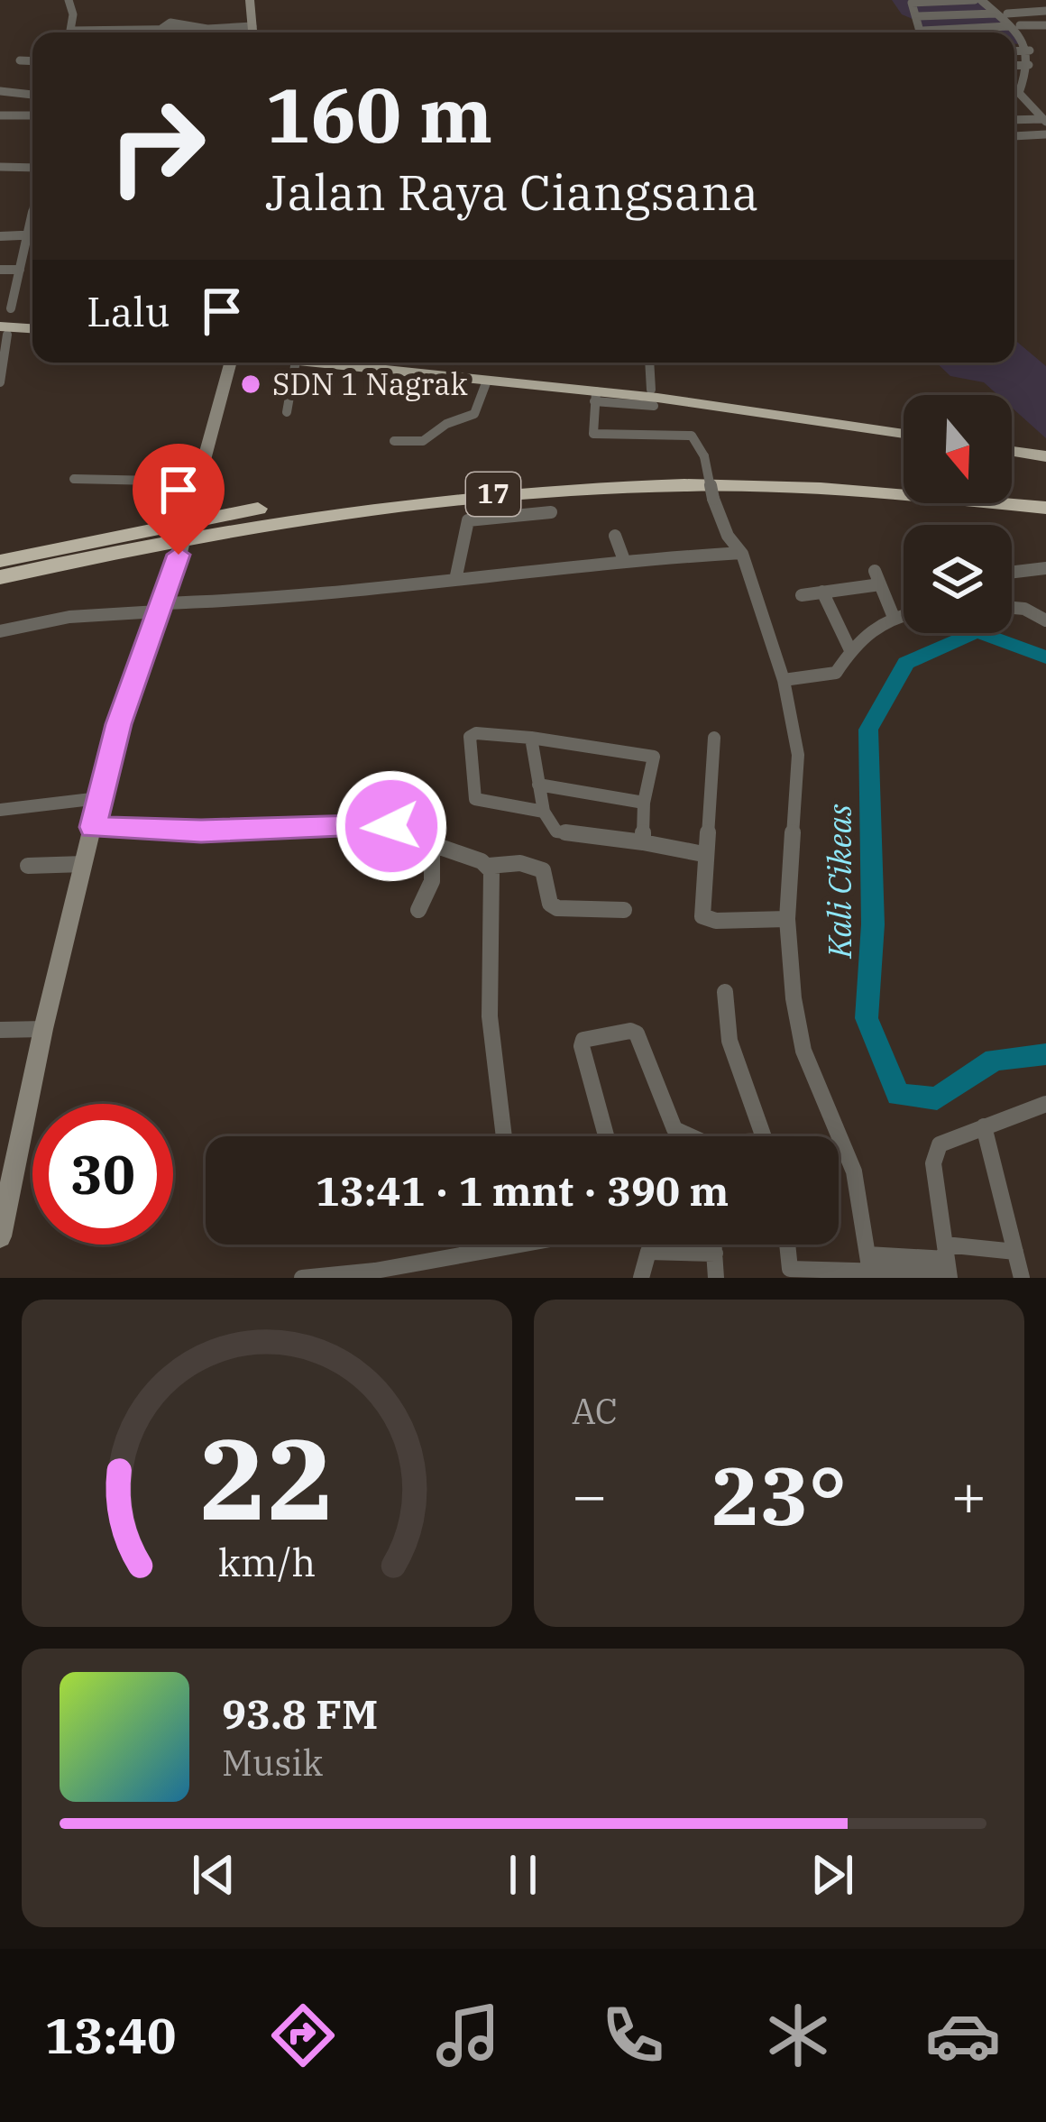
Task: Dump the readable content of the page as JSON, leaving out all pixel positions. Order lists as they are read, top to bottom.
{
  "streets": {
    "highway": ["17"]
  },
  "water": ["Kali Cikeas"],
  "places": ["SDN 1 Nagrak"],
  "north": "bottom",
  "page": {
    "turn": ["160 m", "Jalan Raya Ciangsana"],
    "then": "Lalu",
    "limit": "30",
    "trip": "13:41 · 1 mnt · 390 m",
    "tile": "AC",
    "heat": ["−", "23°", "+"],
    "song": ["93.8 FM", "Musik"],
    "tabs": "13:40",
    "gauge": ["22", "km/h"]
  }
}
